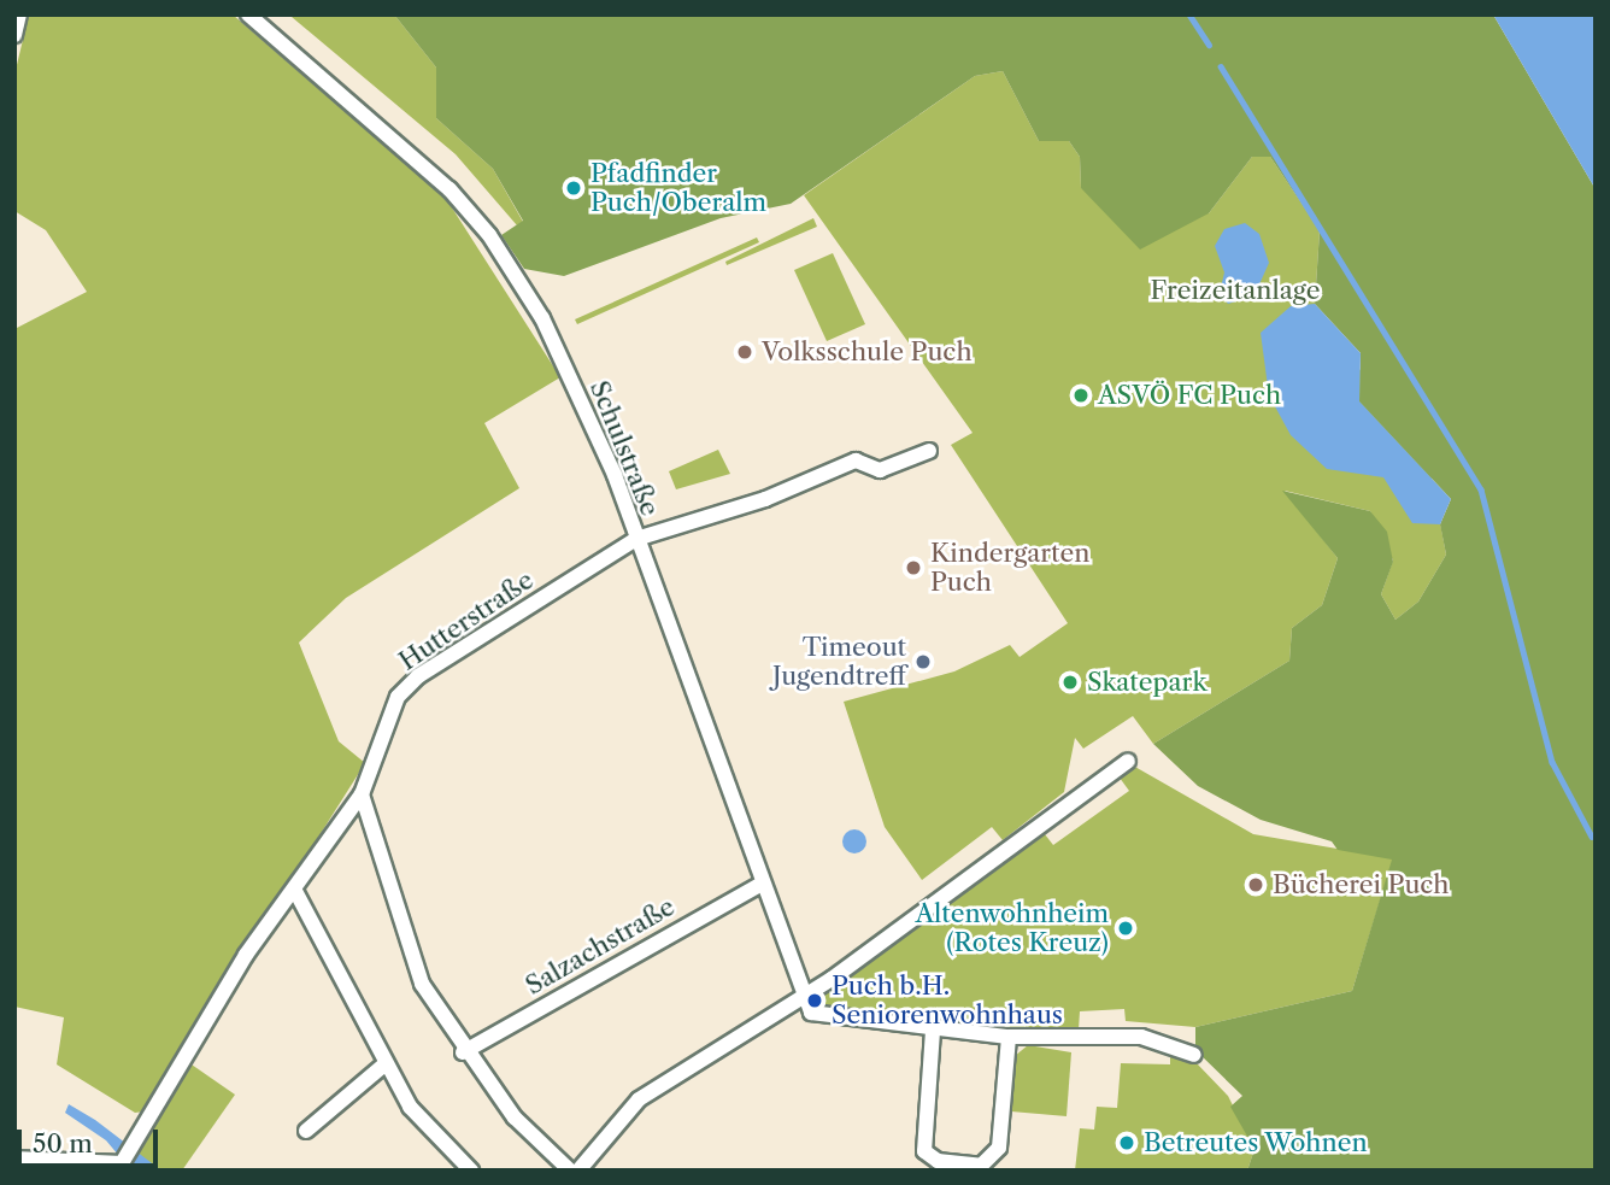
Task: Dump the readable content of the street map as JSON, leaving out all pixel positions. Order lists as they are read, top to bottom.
{
  "streets": {
    "street": ["Schulstraße", "Hutterstraße", "Salzachstraße"]
  },
  "crossings": [
    ["Schulstraße", "Hutterstraße"],
    ["Schulstraße", "Salzachstraße"]
  ],
  "parks": ["Freizeitanlage"],
  "places": [
    "Pfadfinder Puch/Oberalm",
    "Volksschule Puch",
    "ASVÖ FC Puch",
    "Kindergarten Puch",
    "Timeout Jugendtreff",
    "Skatepark",
    "Bücherei Puch",
    "Altenwohnheim (Rotes Kreuz)",
    "Puch b.H. Seniorenwohnhaus",
    "Betreutes Wohnen"
  ],
  "scale_bar": "50 m"
}
